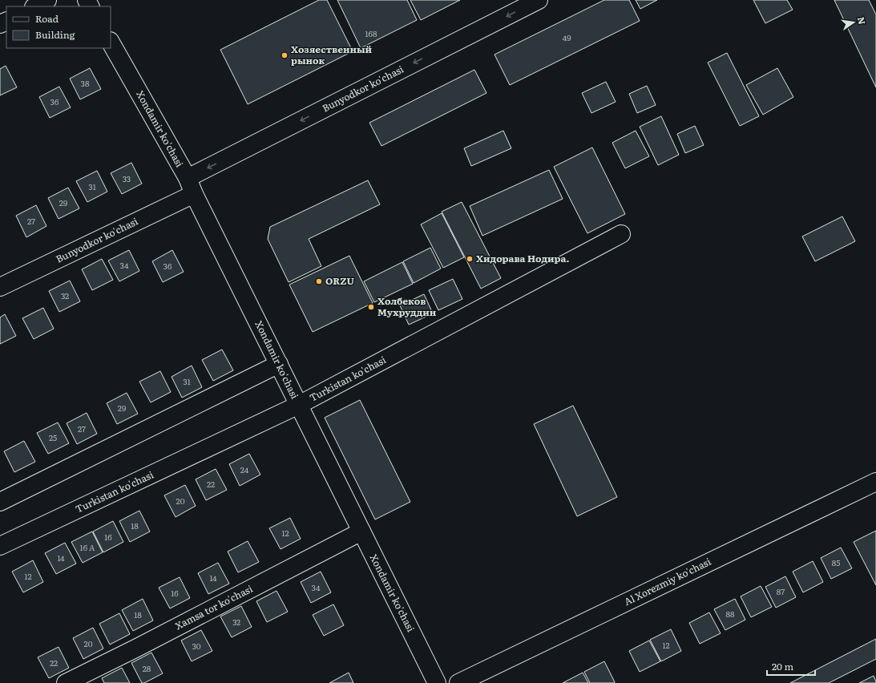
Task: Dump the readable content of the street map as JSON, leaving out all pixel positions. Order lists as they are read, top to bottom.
{
  "streets": {
    "street": [
      "Bunyodkor ko'chasi",
      "Xondamir ko'chasi",
      "Turkistan ko'chasi",
      "Al Xorezmiy ko'chasi",
      "Xamsa tor ko'chasi"
    ]
  },
  "crossings": [
    ["Bunyodkor ko'chasi", "Xondamir ko'chasi"],
    ["Xondamir ko'chasi", "Turkistan ko'chasi"],
    ["Xondamir ko'chasi", "Xamsa tor ko'chasi"]
  ],
  "one_way": ["Bunyodkor ko'chasi"],
  "places": [
    "Хозяественный рынок",
    "Хидорава Нодира.",
    "ORZU",
    "Холбеков Мухруддин"
  ],
  "house_numbers": [
    "168",
    "49",
    "38",
    "36",
    "33",
    "31",
    "29",
    "27",
    "34",
    "36",
    "32",
    "31",
    "29",
    "27",
    "25",
    "24",
    "22",
    "20",
    "18",
    "12",
    "16",
    "16 А",
    "14",
    "85",
    "12",
    "14",
    "34",
    "87",
    "16",
    "88",
    "18",
    "32",
    "20",
    "12",
    "30",
    "22",
    "28"
  ],
  "legend": ["Road", "Building"],
  "scale_bar": "20 m",
  "north": "right"
}
